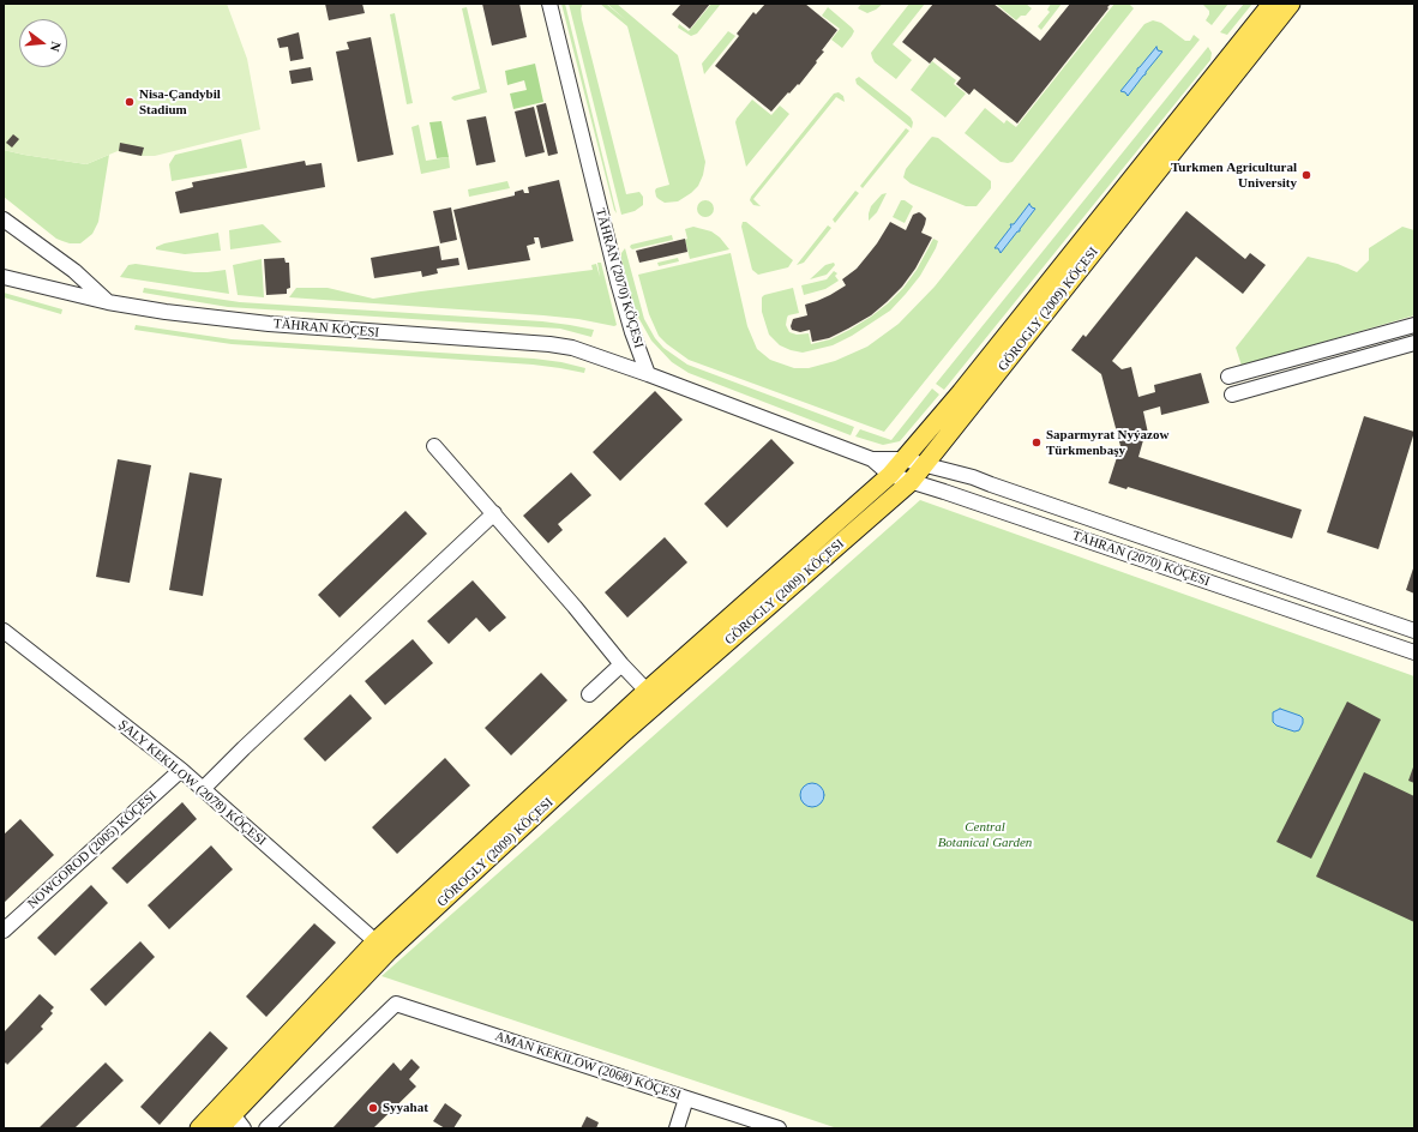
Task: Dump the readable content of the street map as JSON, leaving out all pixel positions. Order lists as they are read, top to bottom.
{
  "streets": {
    "main road": ["GÖROGLY (2009) KÖÇESI"],
    "street": [
      "TÄHRAN (2070) KÖÇESI",
      "TÄHRAN KÖÇESI",
      "ŞALY KEKILOW (2078) KÖÇESI",
      "NOWGOROD (2005) KÖÇESI",
      "AMAN KEKILOW (2068) KÖÇESI"
    ]
  },
  "crossings": [
    ["TÄHRAN (2070) KÖÇESI", "GÖROGLY (2009) KÖÇESI"],
    ["TÄHRAN (2070) KÖÇESI", "TÄHRAN KÖÇESI"],
    ["GÖROGLY (2009) KÖÇESI", "ŞALY KEKILOW (2078) KÖÇESI"],
    ["ŞALY KEKILOW (2078) KÖÇESI", "NOWGOROD (2005) KÖÇESI"]
  ],
  "parks": ["Central Botanical Garden"],
  "places": [
    "Nisa-Çandybil Stadium",
    "Turkmen Agricultural University",
    "Saparmyrat Nyýazow Türkmenbaşy",
    "Syyahat"
  ],
  "north": "right"
}
